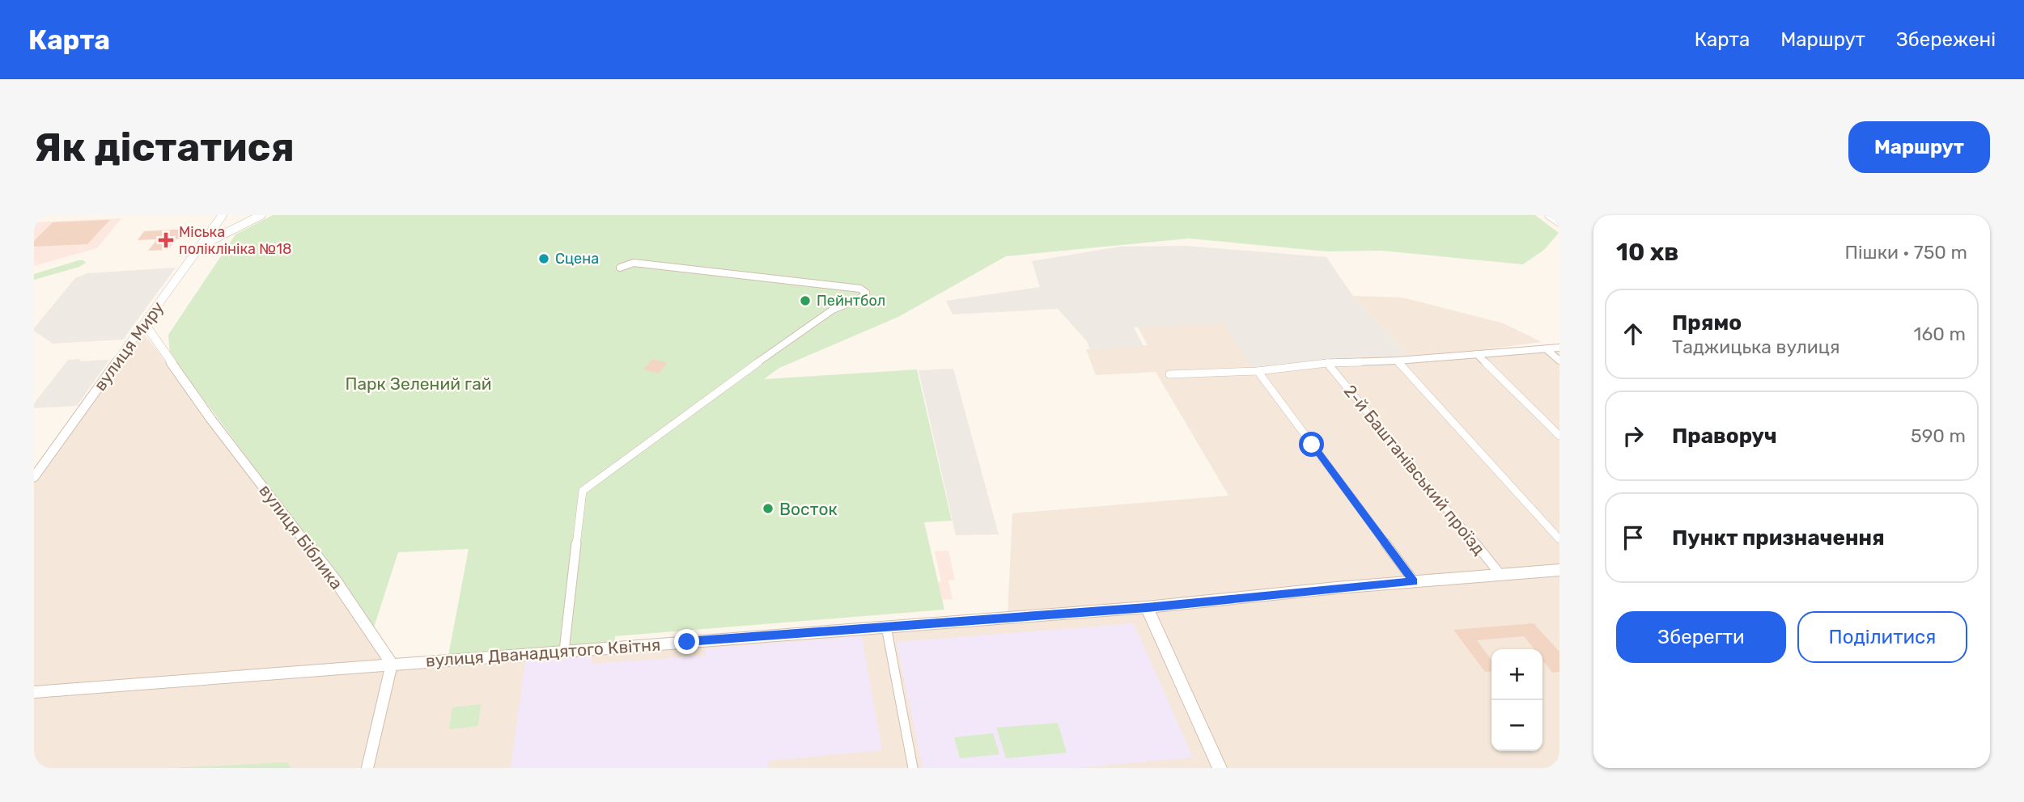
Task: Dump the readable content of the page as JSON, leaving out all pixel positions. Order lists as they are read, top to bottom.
{
  "streets": {
    "street": [
      "вулиця Миру",
      "2-й Баштанівський проїзд",
      "вулиця Біблика",
      "вулиця Дванадцятого Квітня"
    ]
  },
  "crossings": [
    ["вулиця Миру", "вулиця Біблика"],
    ["2-й Баштанівський проїзд", "вулиця Дванадцятого Квітня"],
    ["вулиця Біблика", "вулиця Дванадцятого Квітня"]
  ],
  "parks": ["Парк Зелений гай"],
  "places": {
    "health": ["Міська поліклініка №18"],
    "other": ["Сцена", "Пейнтбол", "Восток"]
  },
  "page": {
    "header": "Карта",
    "nav": ["Карта", "Маршрут", "Збережені"],
    "buttons": [
      "Маршрут",
      ["Зберегти", "Поділитися"]
    ],
    "title": "Як дістатися",
    "heading": ["10 хв", "Пішки · 750 m"],
    "list": [
      ["Прямо", "Таджицька вулиця", "160 m"],
      ["Праворуч", "590 m"],
      "Пункт призначення"
    ],
    "map_buttons": ["+", "−"]
  }
}
